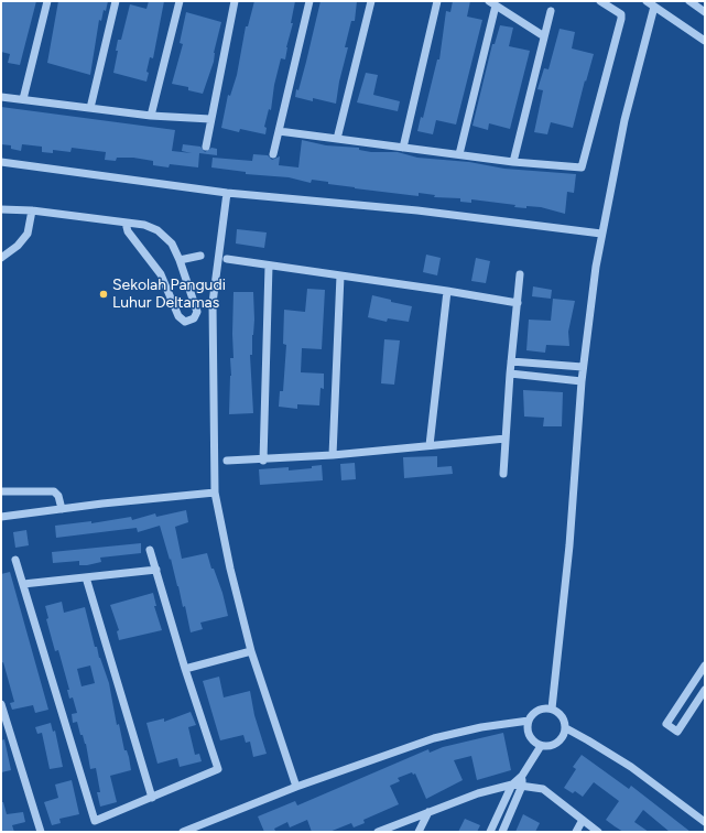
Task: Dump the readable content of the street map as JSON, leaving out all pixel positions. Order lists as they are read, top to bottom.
{
  "places": ["Sekolah Pangudi Luhur Deltamas"]
}
